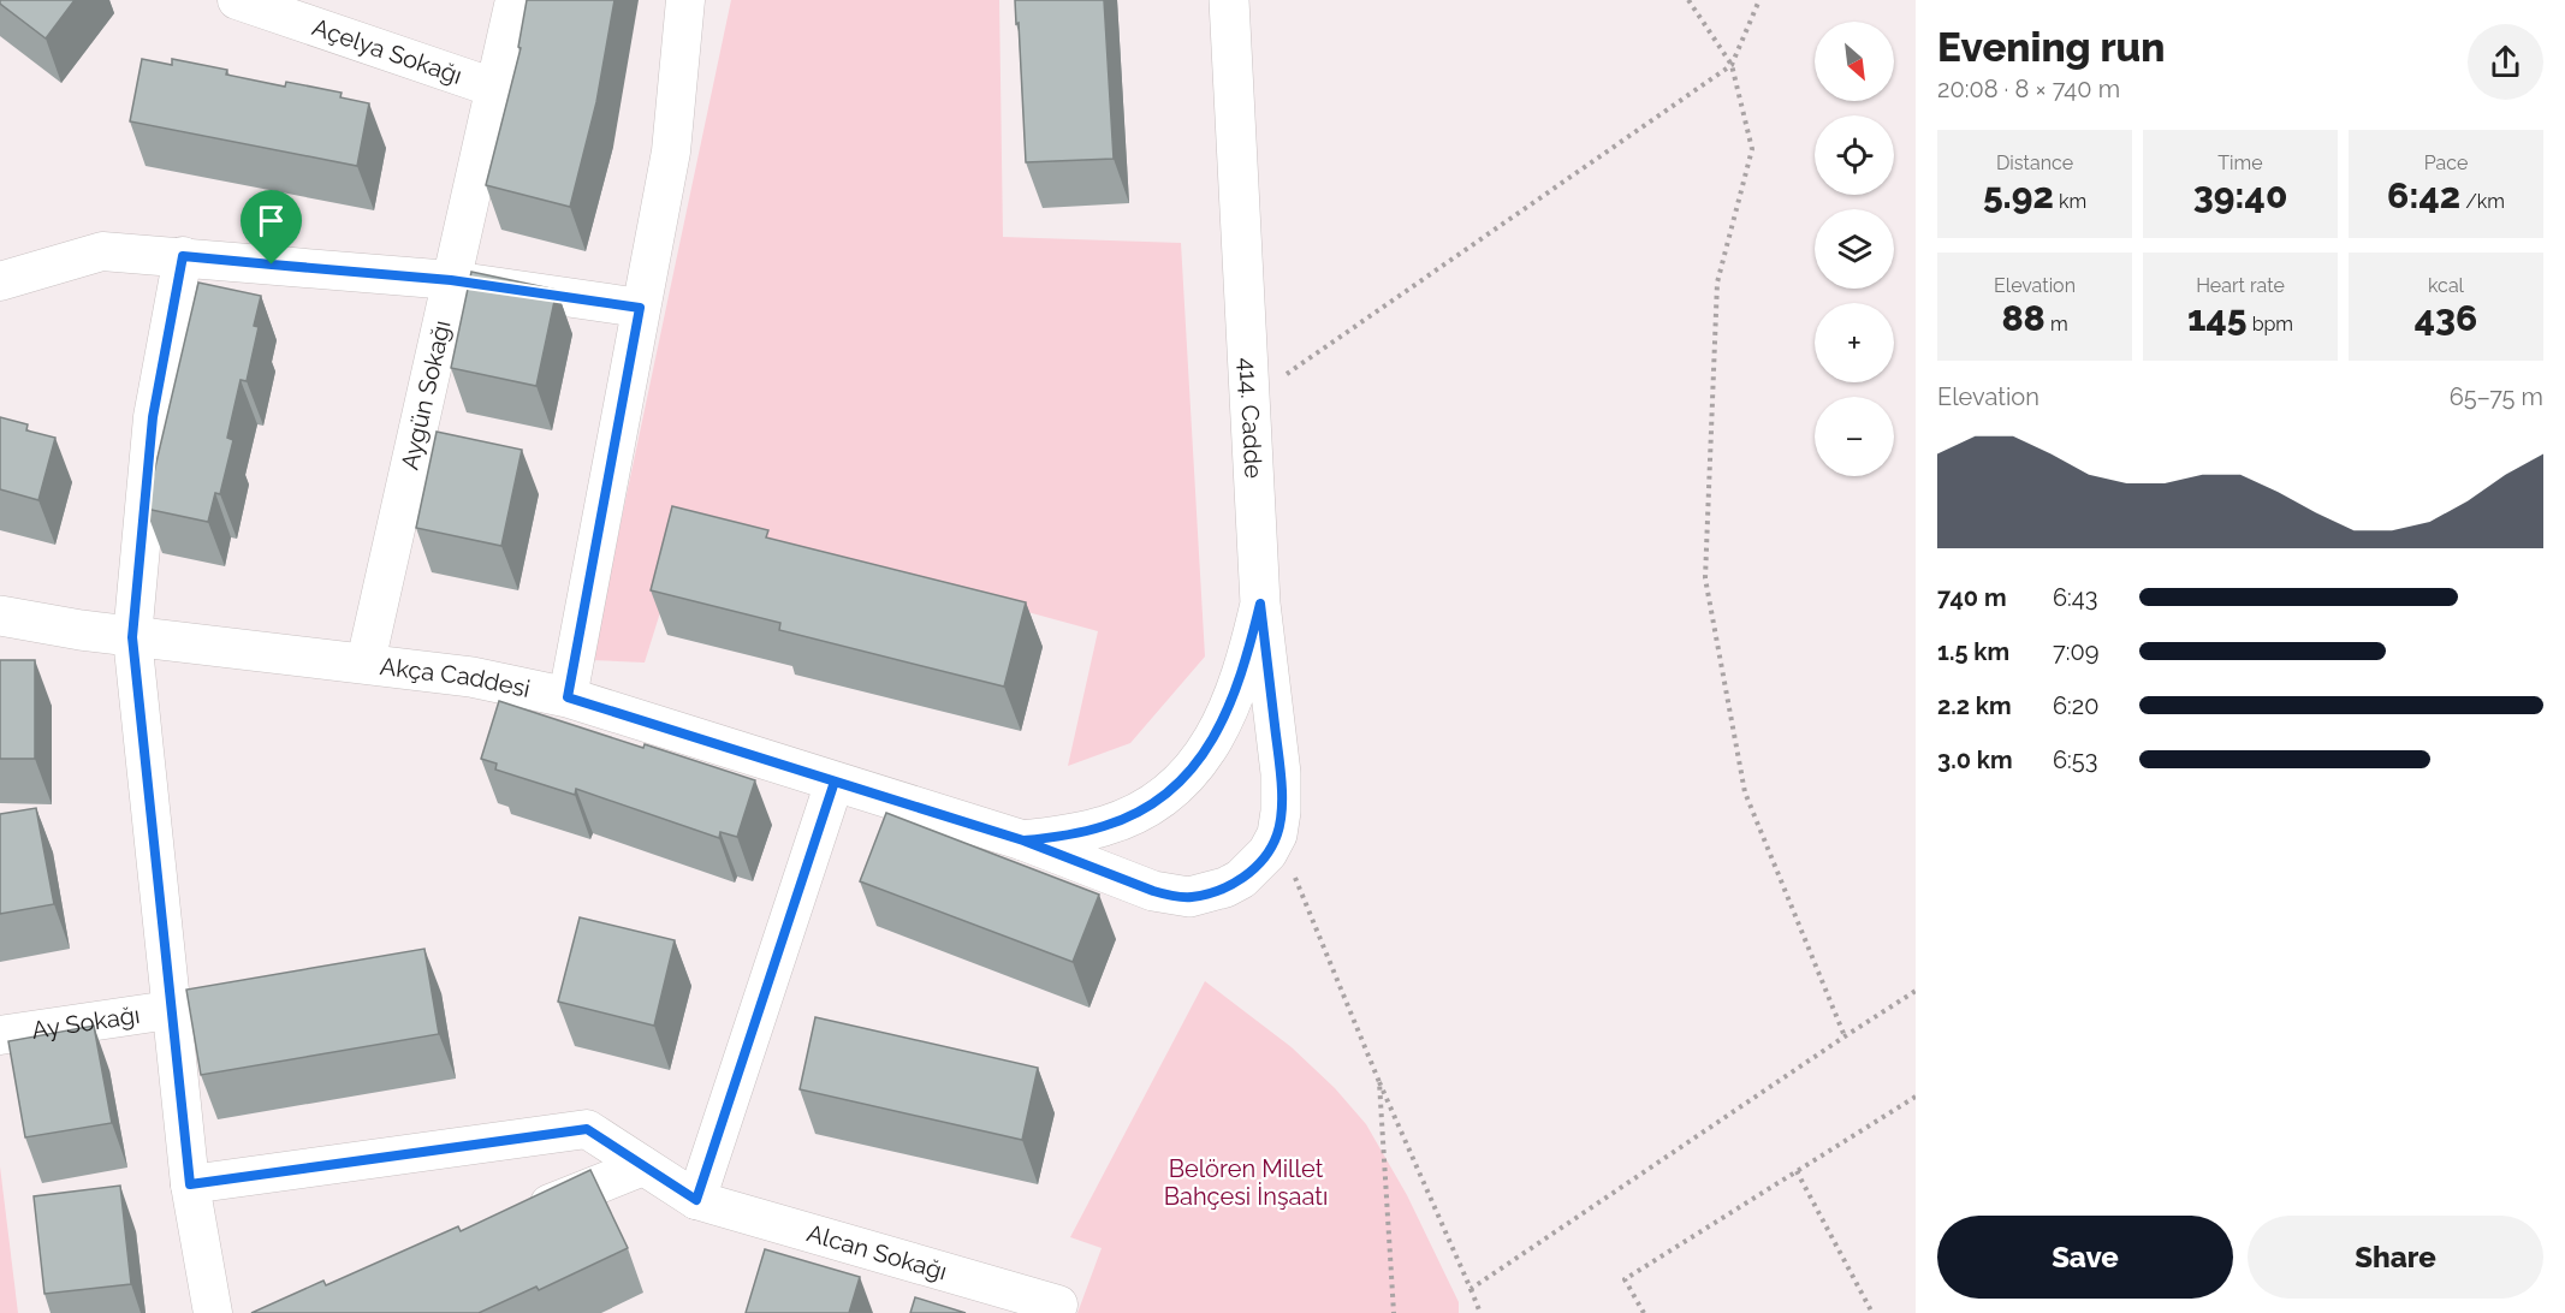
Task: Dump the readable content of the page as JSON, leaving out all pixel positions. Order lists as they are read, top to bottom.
{
  "streets": {
    "main road": ["414. Cadde", "Akça Caddesi"],
    "street": [
      "Açelya Sokağı",
      "Aygün Sokağı",
      "Ay Sokağı",
      "Alcan Sokağı"
    ]
  },
  "crossings": [
    ["Açelya Sokağı", "Aygün Sokağı"],
    ["Aygün Sokağı", "Akça Caddesi"],
    ["414. Cadde", "Akça Caddesi"]
  ],
  "parks": ["Belören Millet Bahçesi İnşaatı"],
  "north": "bottom right",
  "page": {
    "heading": ["Evening run", "20:08 · 8 × 740 m"],
    "map_buttons": ["+", "−"],
    "stats": [
      ["Distance", "5.92 km"],
      ["Time", "39:40"],
      ["Pace", "6:42 /km"],
      ["Elevation", "88 m"],
      ["Heart rate", "145 bpm"],
      ["kcal", "436"]
    ],
    "chart": ["Elevation", "65–75 m"],
    "list": [
      {
        "name": "740 m",
        "note": "6:43"
      },
      {
        "name": "1.5 km",
        "note": "7:09"
      },
      {
        "name": "2.2 km",
        "note": "6:20"
      },
      {
        "name": "3.0 km",
        "note": "6:53"
      }
    ],
    "buttons": ["Save", "Share"]
  }
}
